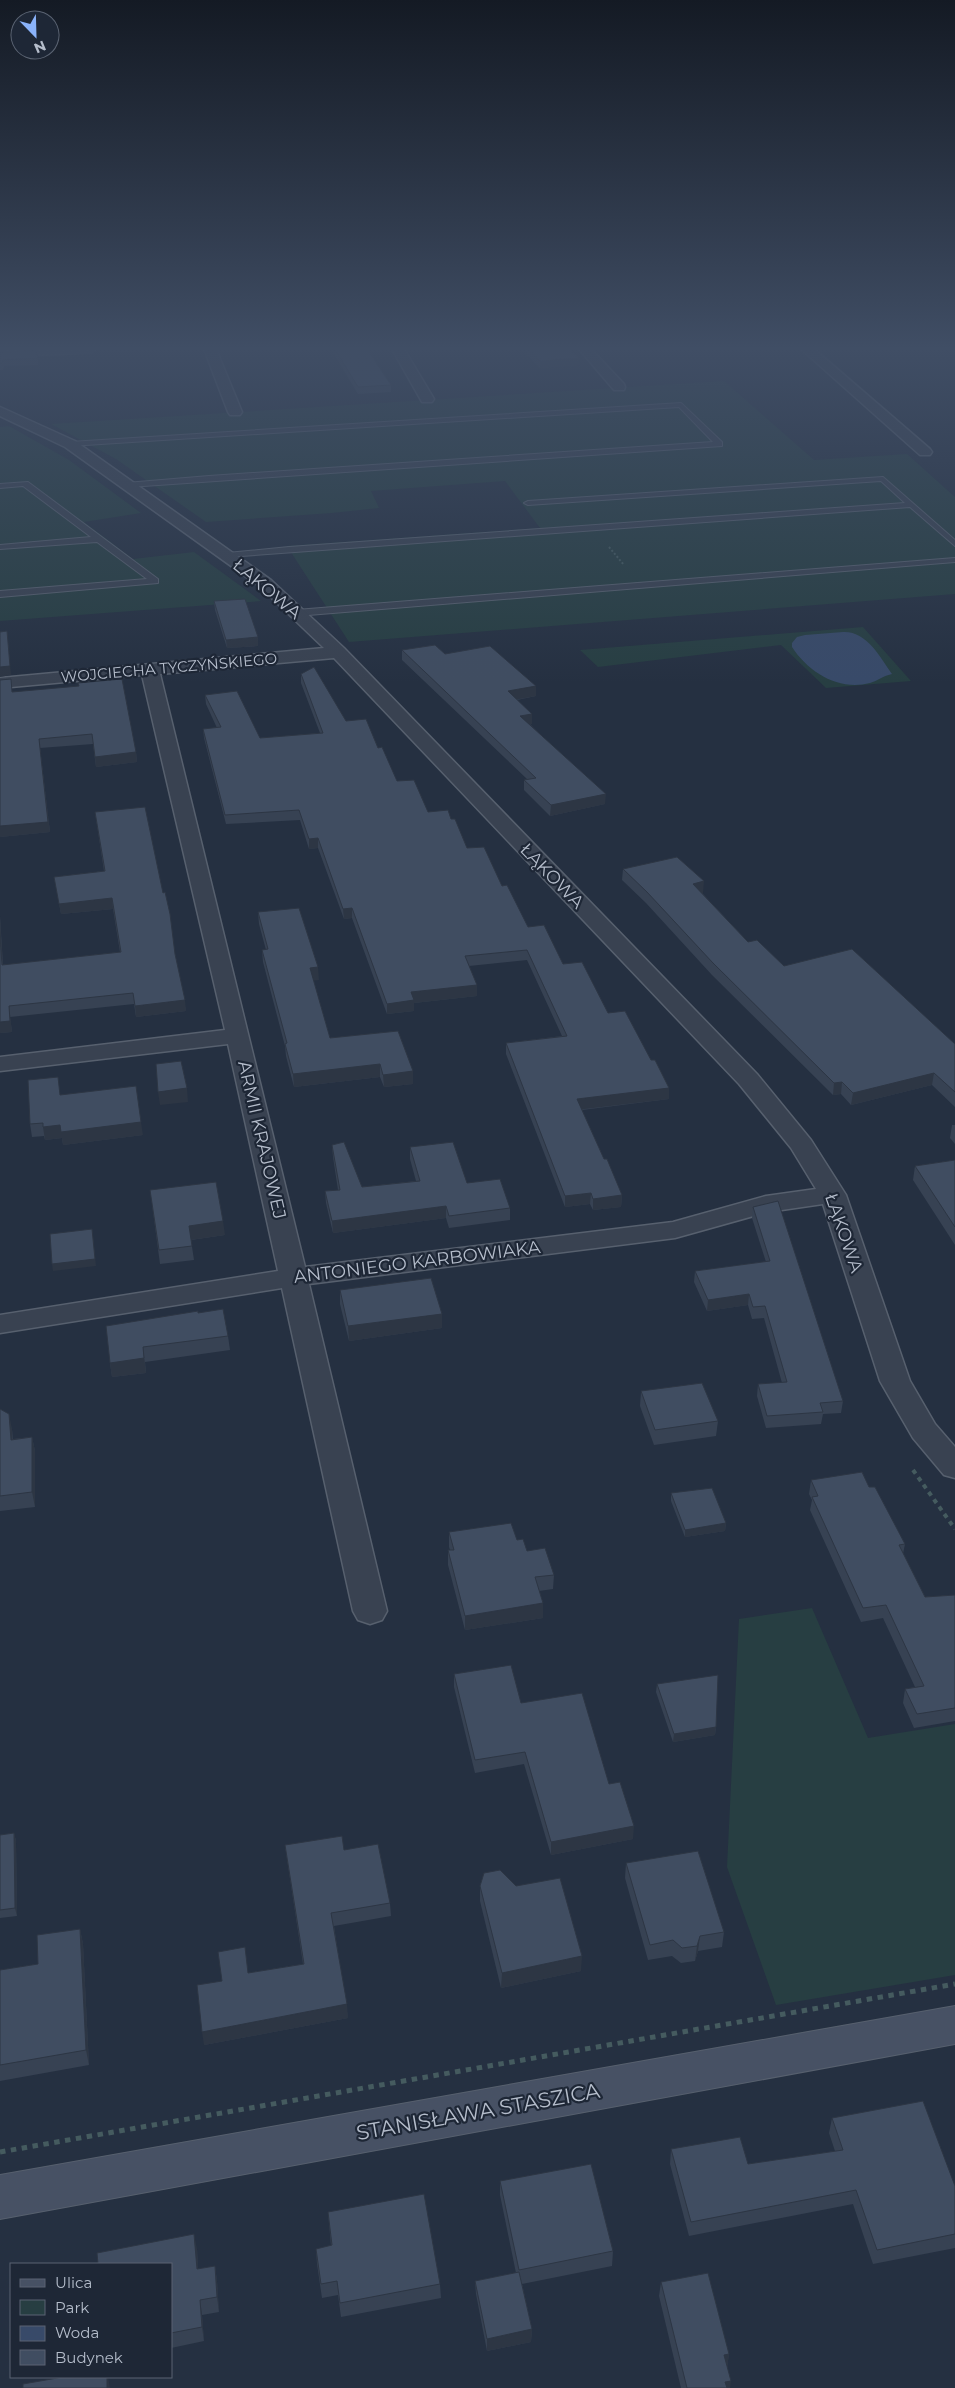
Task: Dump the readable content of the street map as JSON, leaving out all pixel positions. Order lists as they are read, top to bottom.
{
  "streets": {
    "street": [
      "ŁĄKOWA",
      "WOJCIECHA TYCZYŃSKIEGO",
      "ARMII KRAJOWEJ",
      "ANTONIEGO KARBOWIAKA",
      "STANISŁAWA STASZICA"
    ]
  },
  "crossings": [
    ["ŁĄKOWA", "WOJCIECHA TYCZYŃSKIEGO"],
    ["ŁĄKOWA", "ANTONIEGO KARBOWIAKA"],
    ["WOJCIECHA TYCZYŃSKIEGO", "ARMII KRAJOWEJ"],
    ["ARMII KRAJOWEJ", "ANTONIEGO KARBOWIAKA"]
  ],
  "legend": [
    "Ulica",
    "Park",
    "Woda",
    "Budynek"
  ],
  "north": "bottom right"
}
